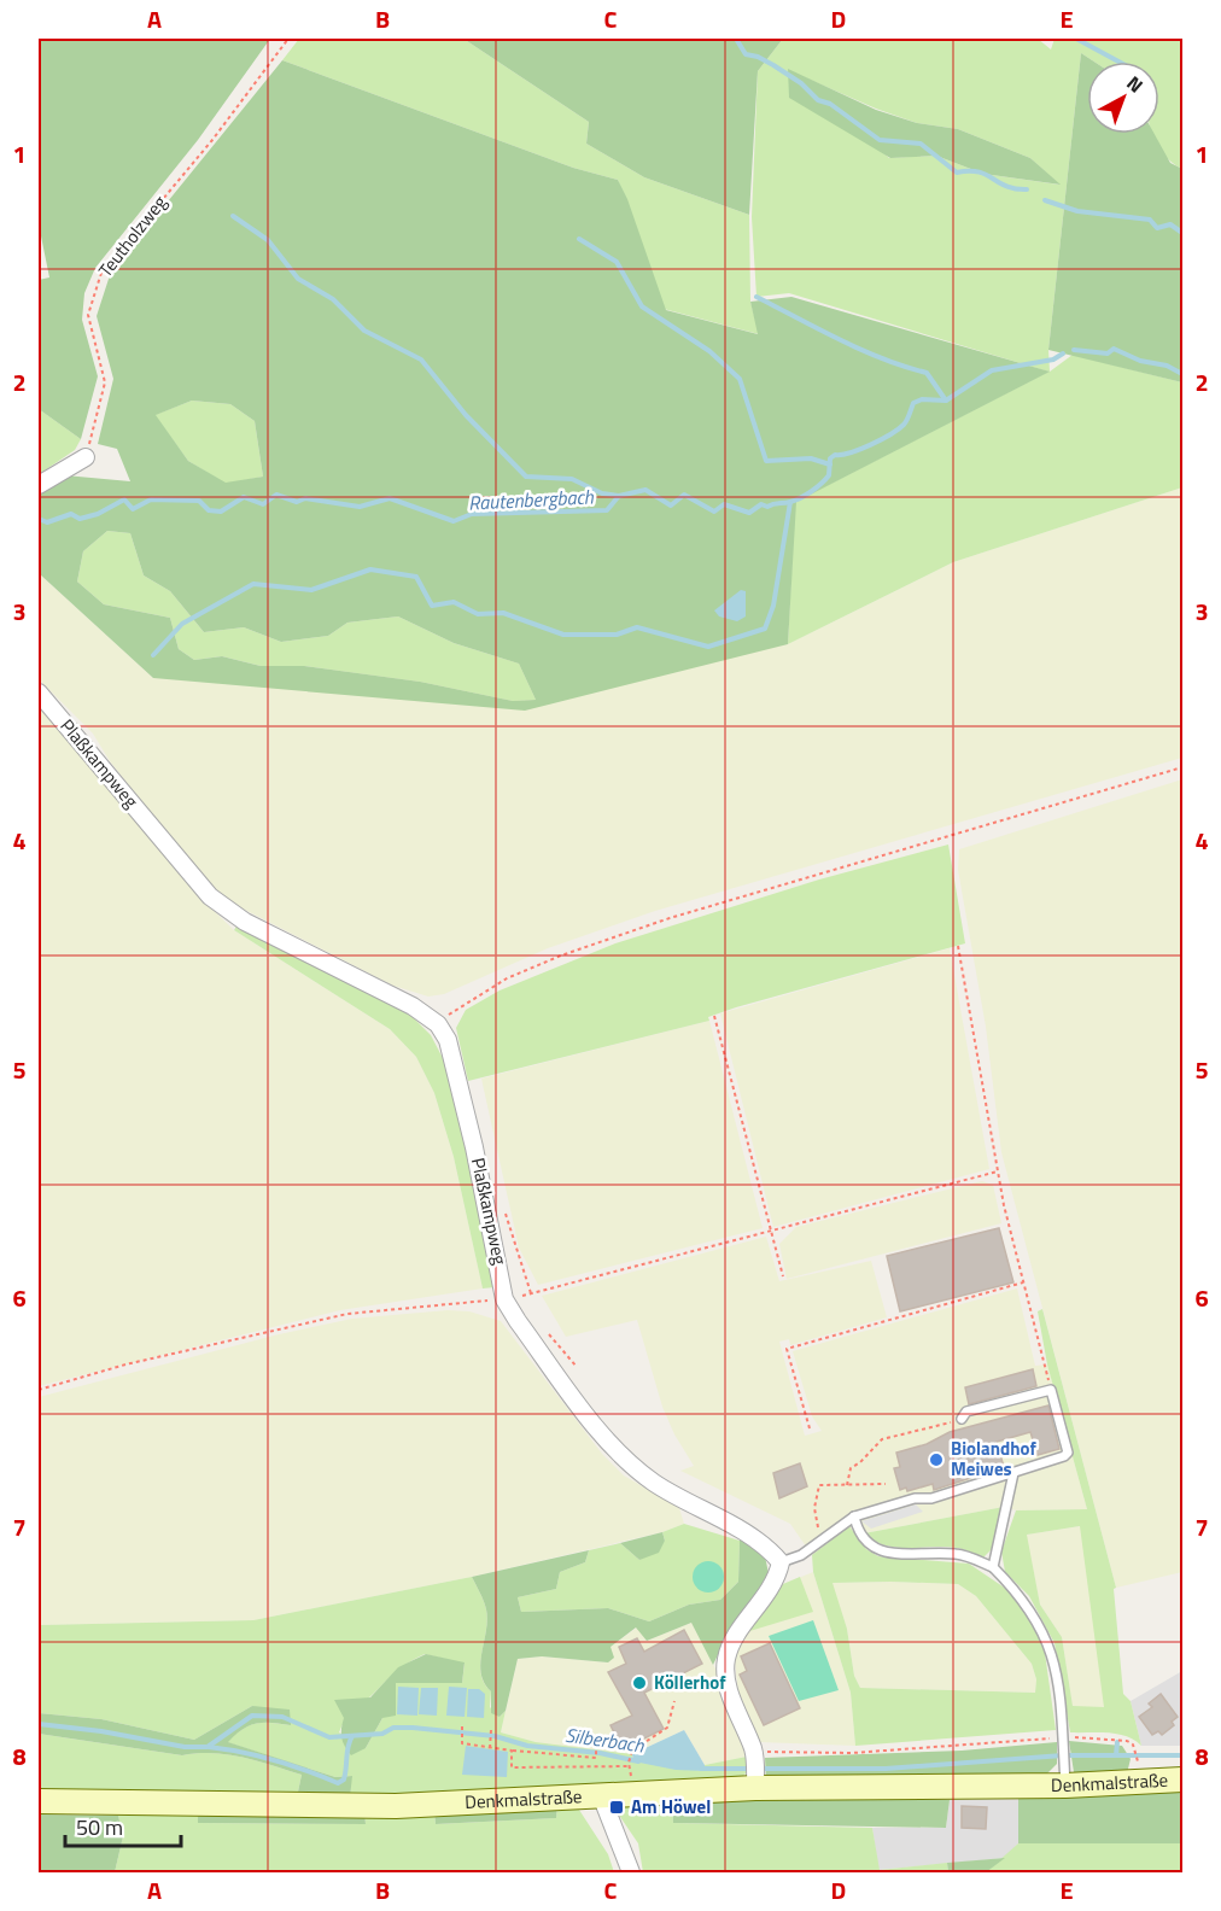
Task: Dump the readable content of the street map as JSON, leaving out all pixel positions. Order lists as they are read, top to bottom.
{
  "streets": {
    "main road": ["Denkmalstraße"],
    "street": ["Plaßkampweg"],
    "path": ["Teutholzweg"]
  },
  "water": ["Rautenbergbach", "Silberbach"],
  "places": {
    "other": ["Biolandhof Meiwes", "Köllerhof"],
    "transit": ["Am Höwel"]
  },
  "scale_bar": "50 m",
  "north": "top right",
  "grid": {
    "columns": [
      "A",
      "B",
      "C",
      "D",
      "E"
    ],
    "rows": [
      "1",
      "2",
      "3",
      "4",
      "5",
      "6",
      "7",
      "8"
    ]
  }
}
